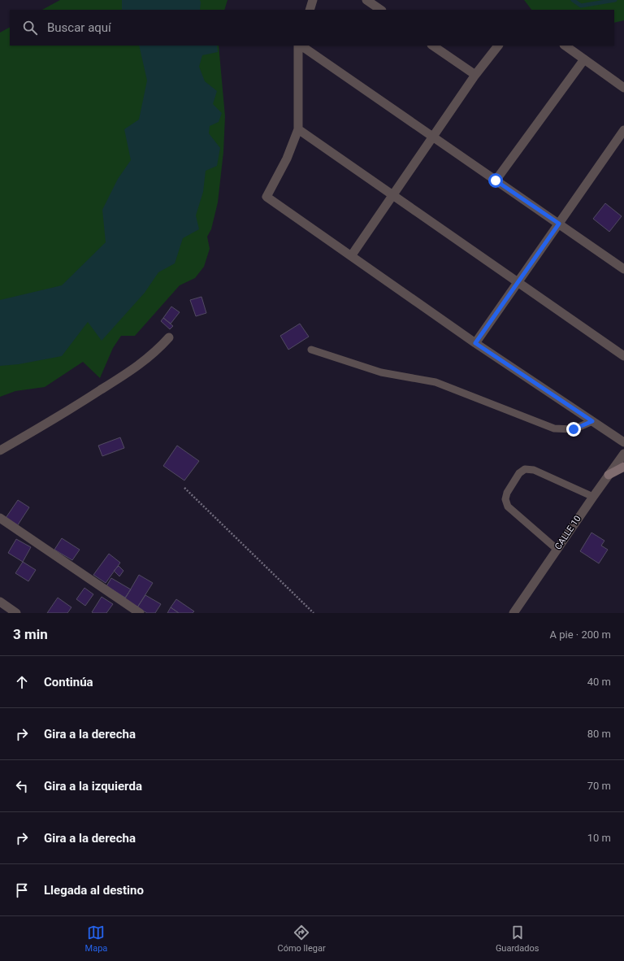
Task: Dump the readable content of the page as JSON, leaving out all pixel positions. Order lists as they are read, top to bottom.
{
  "streets": {
    "street": ["CALLE 10"]
  },
  "page": {
    "search": "Buscar aquí",
    "heading": ["3 min", "A pie · 200 m"],
    "list": [
      ["Continúa", "40 m"],
      ["Gira a la derecha", "80 m"],
      ["Gira a la izquierda", "70 m"],
      ["Gira a la derecha", "10 m"],
      "Llegada al destino"
    ],
    "nav": ["Mapa", "Cómo llegar", "Guardados"]
  }
}
